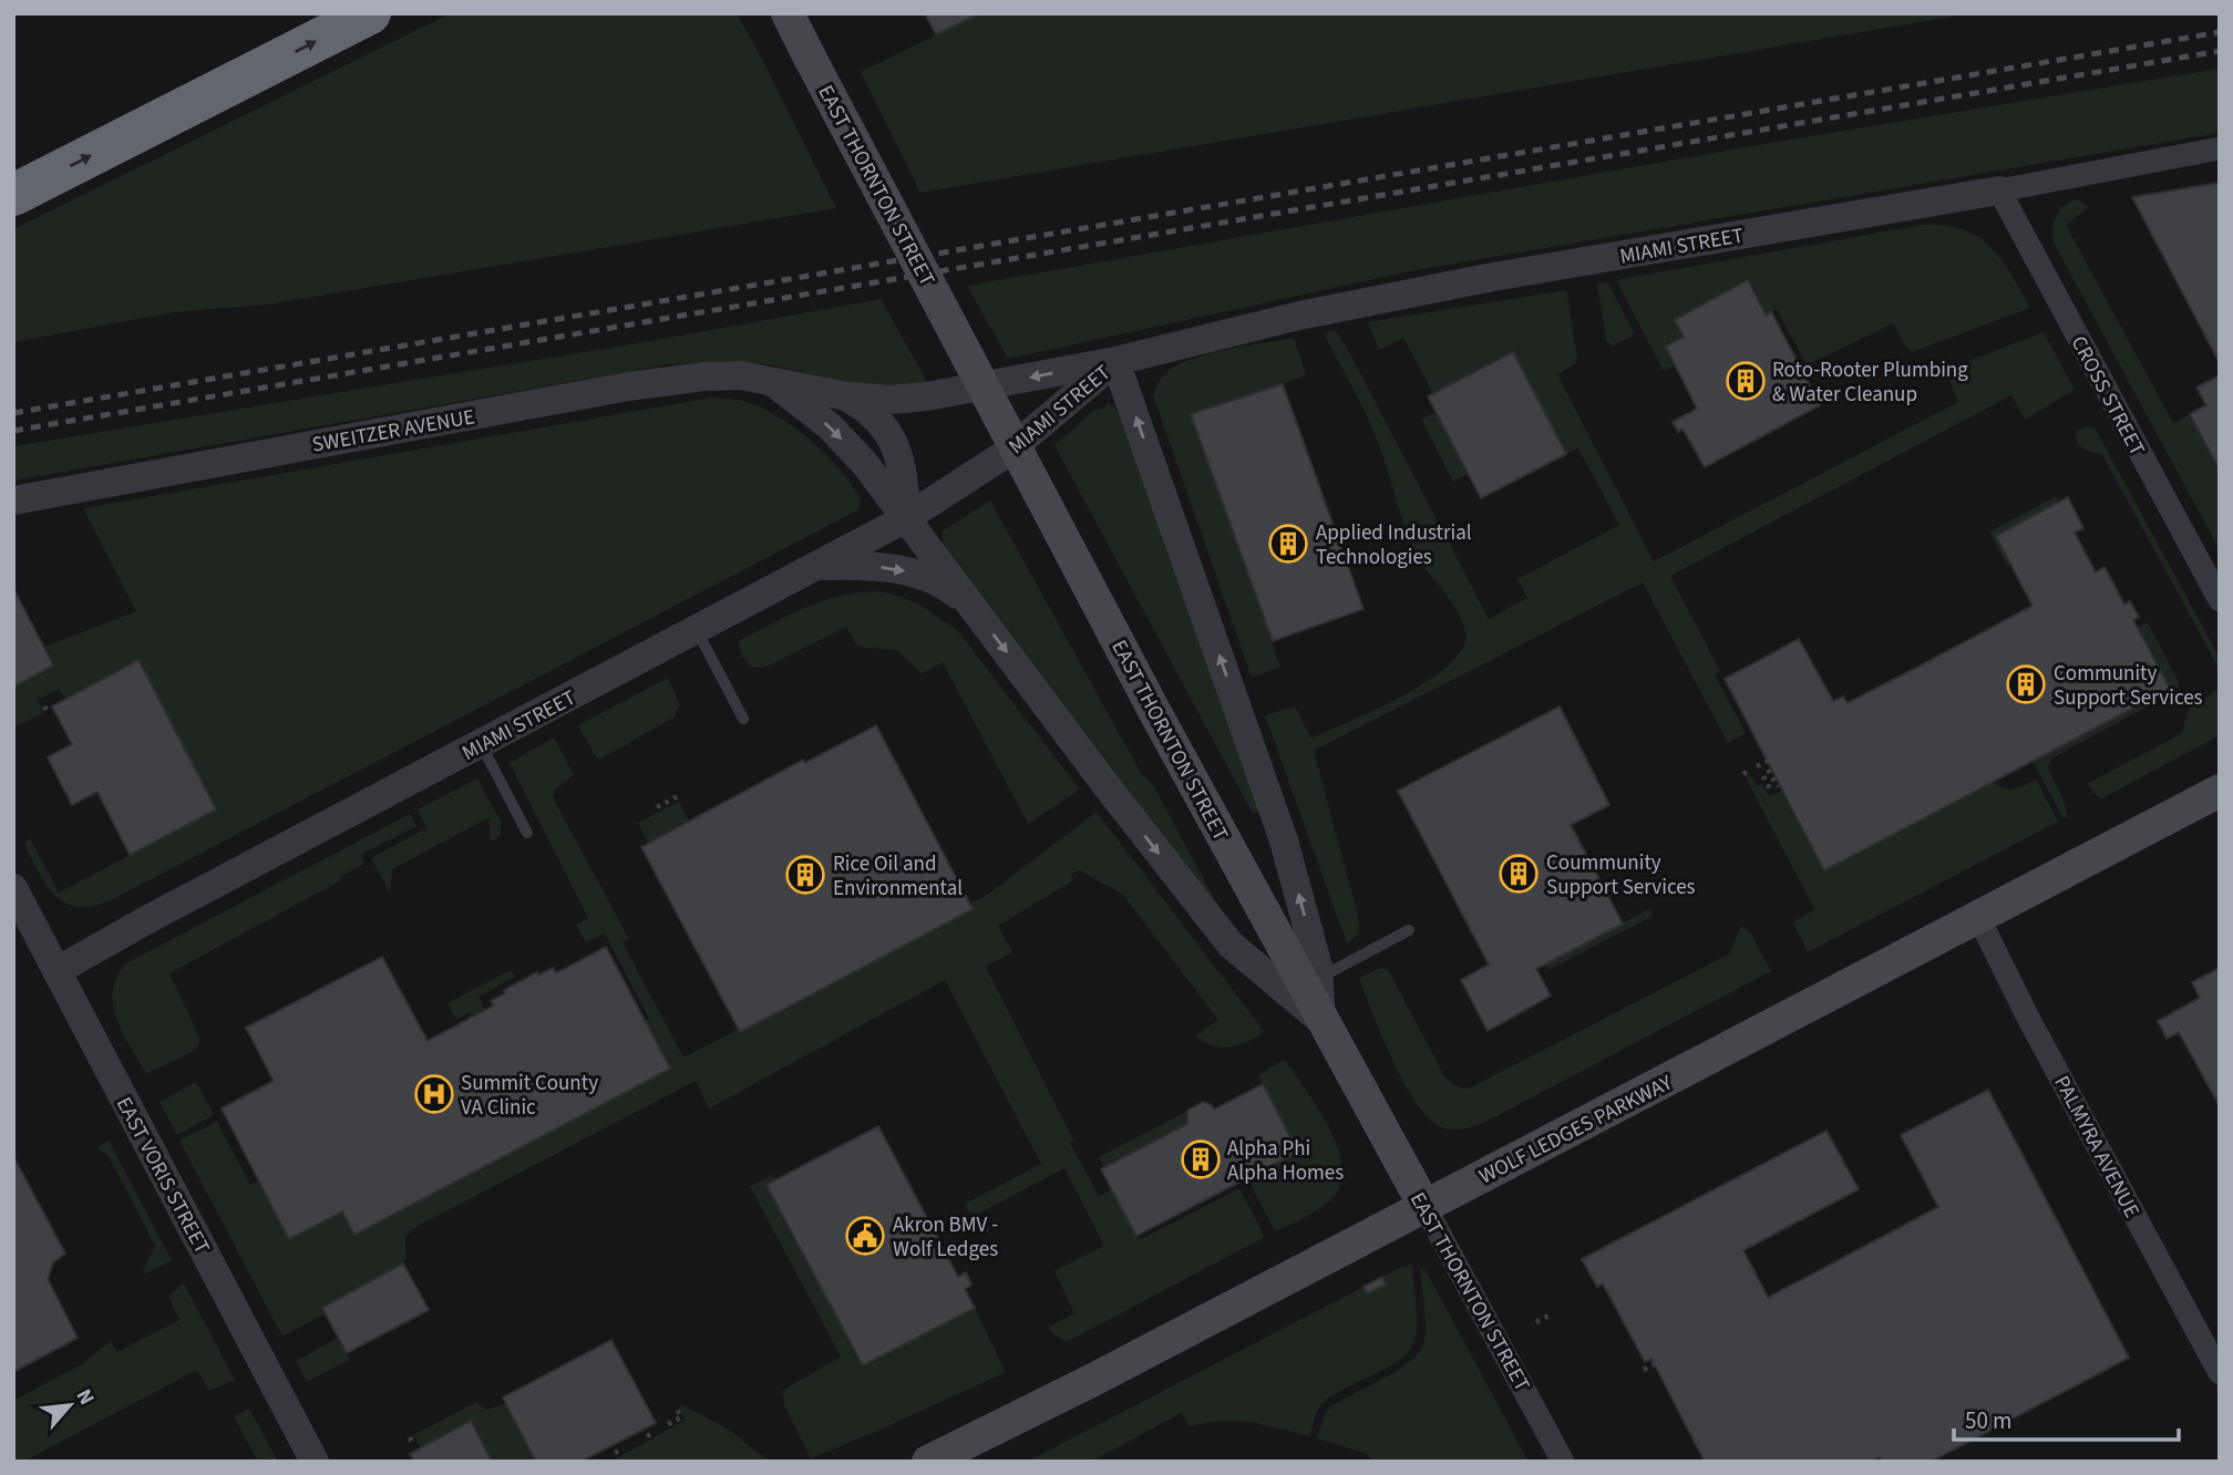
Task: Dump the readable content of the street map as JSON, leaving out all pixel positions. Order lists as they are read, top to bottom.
{
  "streets": {
    "main road": ["EAST THORNTON STREET", "WOLF LEDGES PARKWAY"],
    "street": [
      "MIAMI STREET",
      "CROSS STREET",
      "SWEITZER AVENUE",
      "PALMYRA AVENUE",
      "EAST VORIS STREET"
    ]
  },
  "crossings": [
    ["EAST THORNTON STREET", "SWEITZER AVENUE"],
    ["EAST THORNTON STREET", "WOLF LEDGES PARKWAY"],
    ["MIAMI STREET", "CROSS STREET"],
    ["MIAMI STREET", "SWEITZER AVENUE"],
    ["MIAMI STREET", "EAST VORIS STREET"],
    ["WOLF LEDGES PARKWAY", "PALMYRA AVENUE"]
  ],
  "places": {
    "building": [
      "Roto-Rooter Plumbing & Water Cleanup",
      "Applied Industrial Technologies",
      "Community Support Services",
      "Coummunity Support Services",
      "Rice Oil and Environmental",
      "Alpha Phi Alpha Homes"
    ],
    "hospital": ["Summit County VA Clinic"],
    "public building": ["Akron BMV - Wolf Ledges"]
  },
  "scale_bar": "50 m",
  "north": "top right"
}
